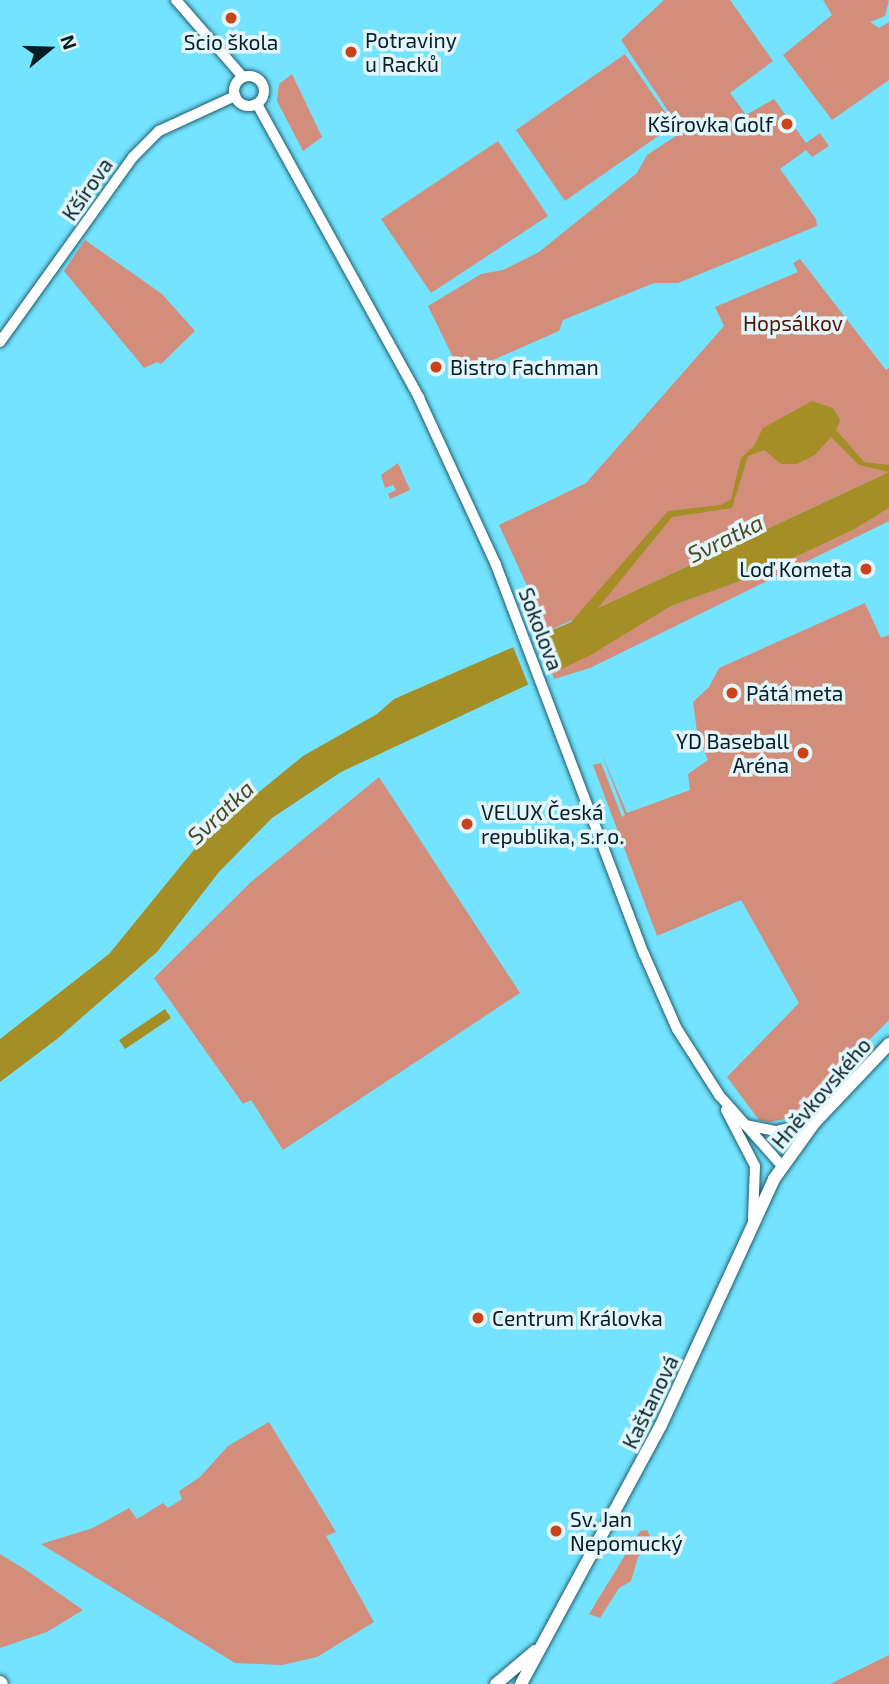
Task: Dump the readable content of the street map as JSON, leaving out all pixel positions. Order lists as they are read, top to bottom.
{
  "streets": {
    "main road": ["Hněvkovského", "Kaštanová"],
    "street": ["Kšírova", "Sokolova"]
  },
  "crossings": [
    ["Kšírova", "Sokolova"],
    ["Sokolova", "Hněvkovského"],
    ["Sokolova", "Kaštanová"],
    ["Hněvkovského", "Kaštanová"]
  ],
  "water": ["Svratka"],
  "parks": ["Hopsálkov"],
  "places": [
    "Scio škola",
    "Potraviny u Racků",
    "Kšírovka Golf",
    "Bistro Fachman",
    "Loď Kometa",
    "Pátá meta",
    "YD Baseball Aréna",
    "VELUX Česká republika, s.r.o.",
    "Centrum Královka",
    "Sv. Jan Nepomucký"
  ],
  "north": "right"
}
